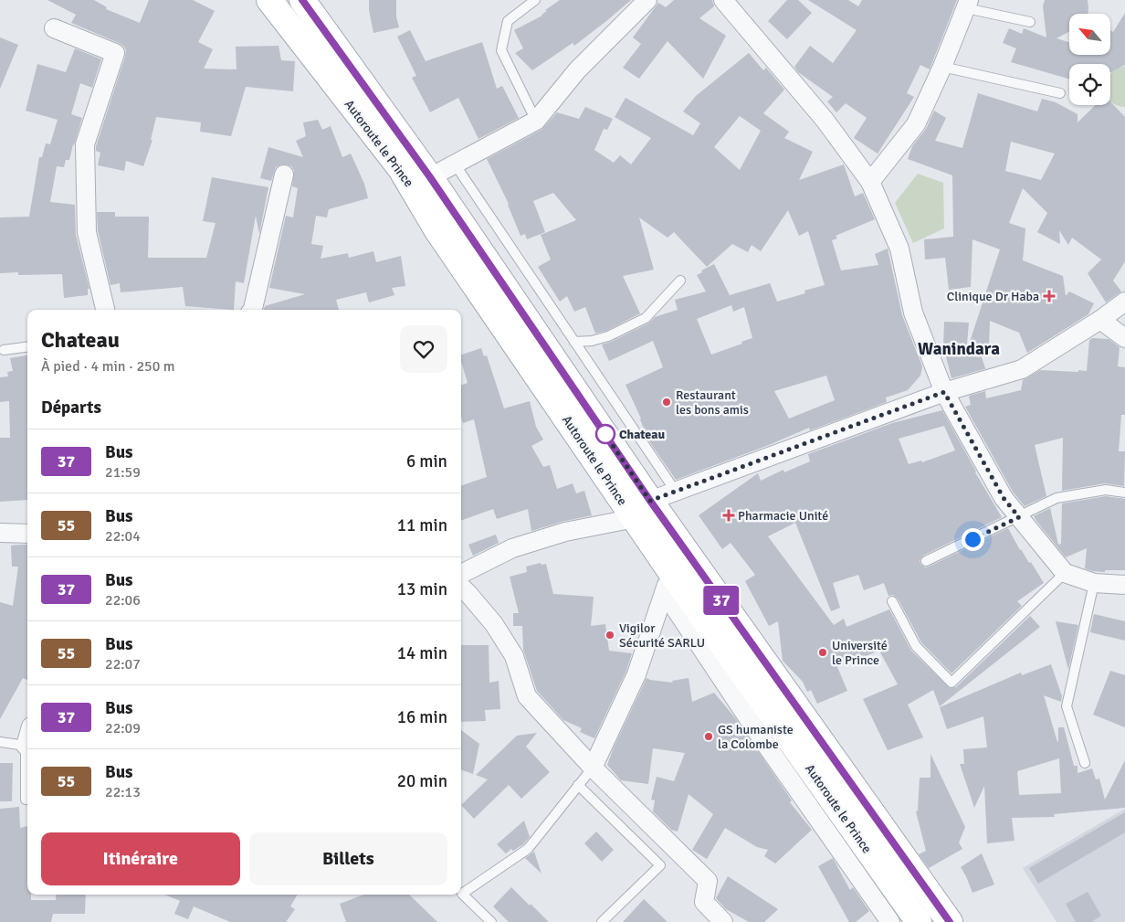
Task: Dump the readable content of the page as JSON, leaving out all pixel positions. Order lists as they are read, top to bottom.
{
  "streets": {
    "main road": ["Autoroute le Prince"]
  },
  "districts": ["Wanindara"],
  "places": {
    "health": ["Clinique Dr Haba", "Pharmacie Unité"],
    "other": [
      "Restaurant les bons amis",
      "Chateau",
      "Vigilor Sécurité SARLU",
      "Université le Prince",
      "GS humaniste la Colombe"
    ]
  },
  "lines": ["bus line 37"],
  "north": "top left",
  "page": {
    "on_map": "37",
    "heading": [
      ["Chateau", "À pied · 4 min · 250 m"],
      "Départs"
    ],
    "list": [
      {
        "mark": "37",
        "name": "Bus",
        "note": "21:59",
        "value": "6 min"
      },
      {
        "mark": "55",
        "name": "Bus",
        "note": "22:04",
        "value": "11 min"
      },
      {
        "mark": "37",
        "name": "Bus",
        "note": "22:06",
        "value": "13 min"
      },
      {
        "mark": "55",
        "name": "Bus",
        "note": "22:07",
        "value": "14 min"
      },
      {
        "mark": "37",
        "name": "Bus",
        "note": "22:09",
        "value": "16 min"
      },
      {
        "mark": "55",
        "name": "Bus",
        "note": "22:13",
        "value": "20 min"
      }
    ],
    "buttons": ["Itinéraire", "Billets"]
  }
}
